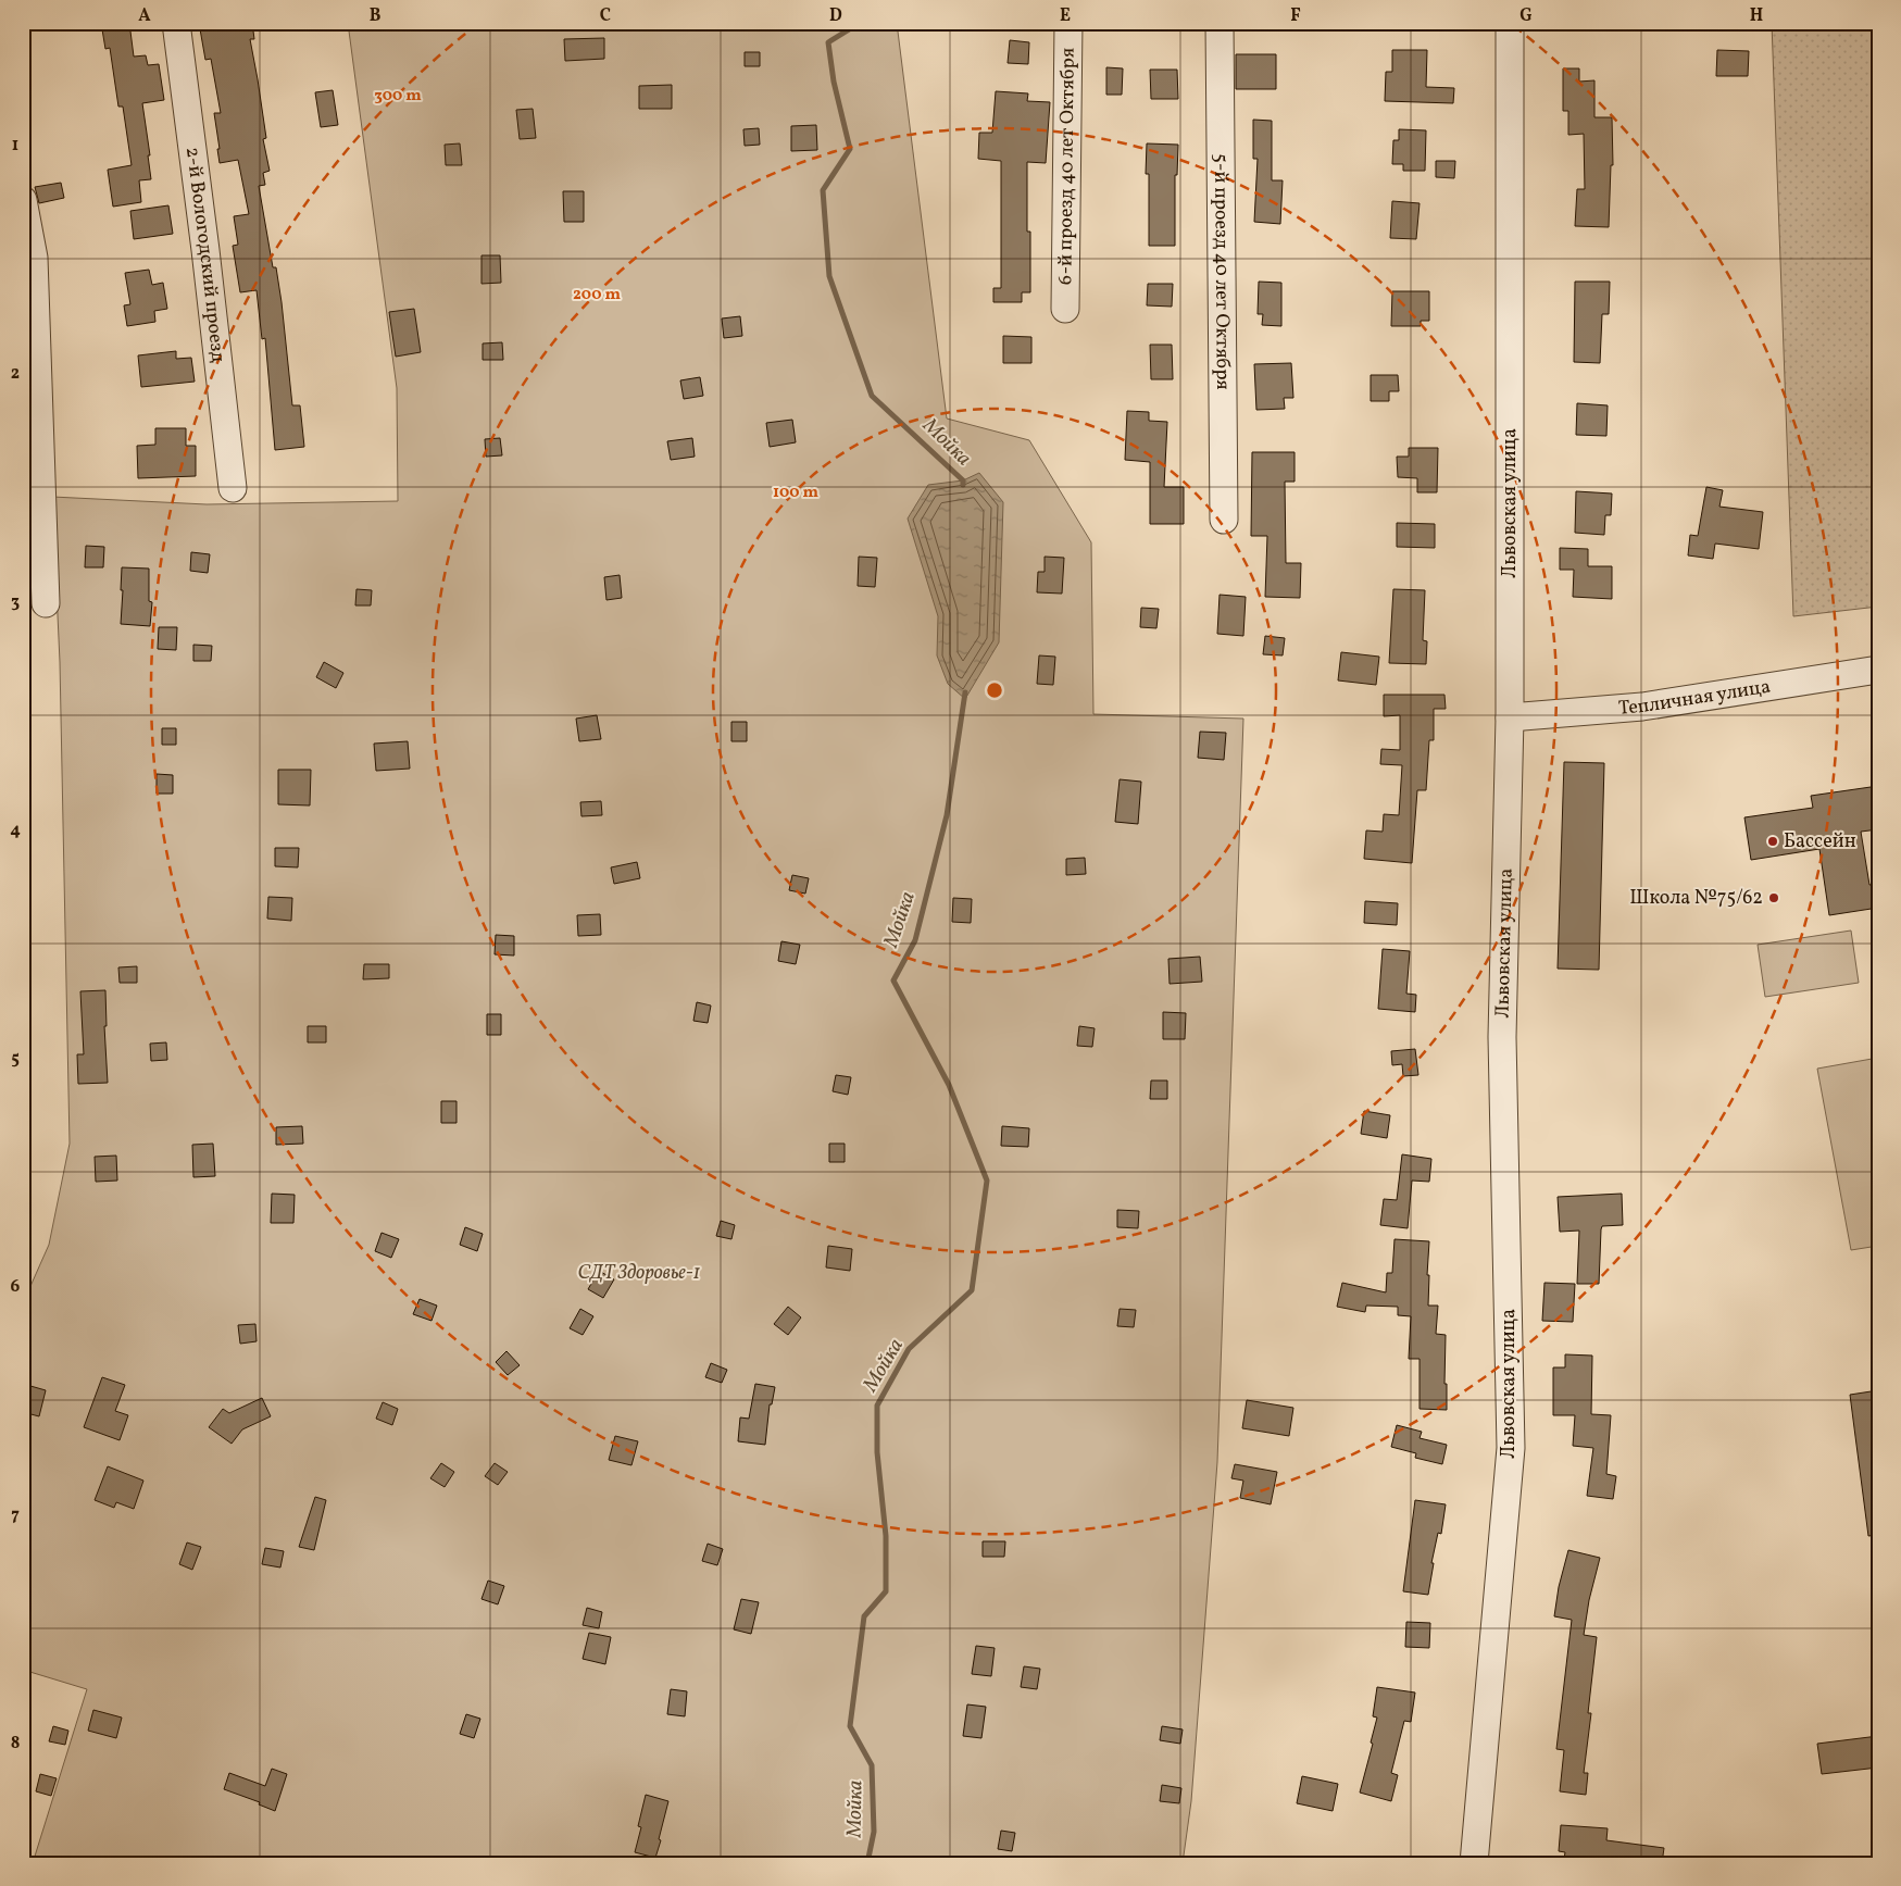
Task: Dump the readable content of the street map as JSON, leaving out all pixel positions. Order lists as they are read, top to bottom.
{
  "streets": {
    "street": [
      "6-й проезд 40 лет Октября",
      "2-й Вологодский проезд",
      "5-й проезд 40 лет Октября",
      "Львовская улица",
      "Тепличная улица"
    ]
  },
  "crossings": [
    ["Львовская улица", "Тепличная улица"]
  ],
  "water": ["Мойка"],
  "parks": ["СДТ Здоровье-1"],
  "places": ["Бассейн", "Школа №75/62"],
  "grid": {
    "columns": [
      "A",
      "B",
      "C",
      "D",
      "E",
      "F",
      "G",
      "H"
    ],
    "rows": [
      "1",
      "2",
      "3",
      "4",
      "5",
      "6",
      "7",
      "8"
    ]
  },
  "rings": ["300 m", "200 m", "100 m"]
}
